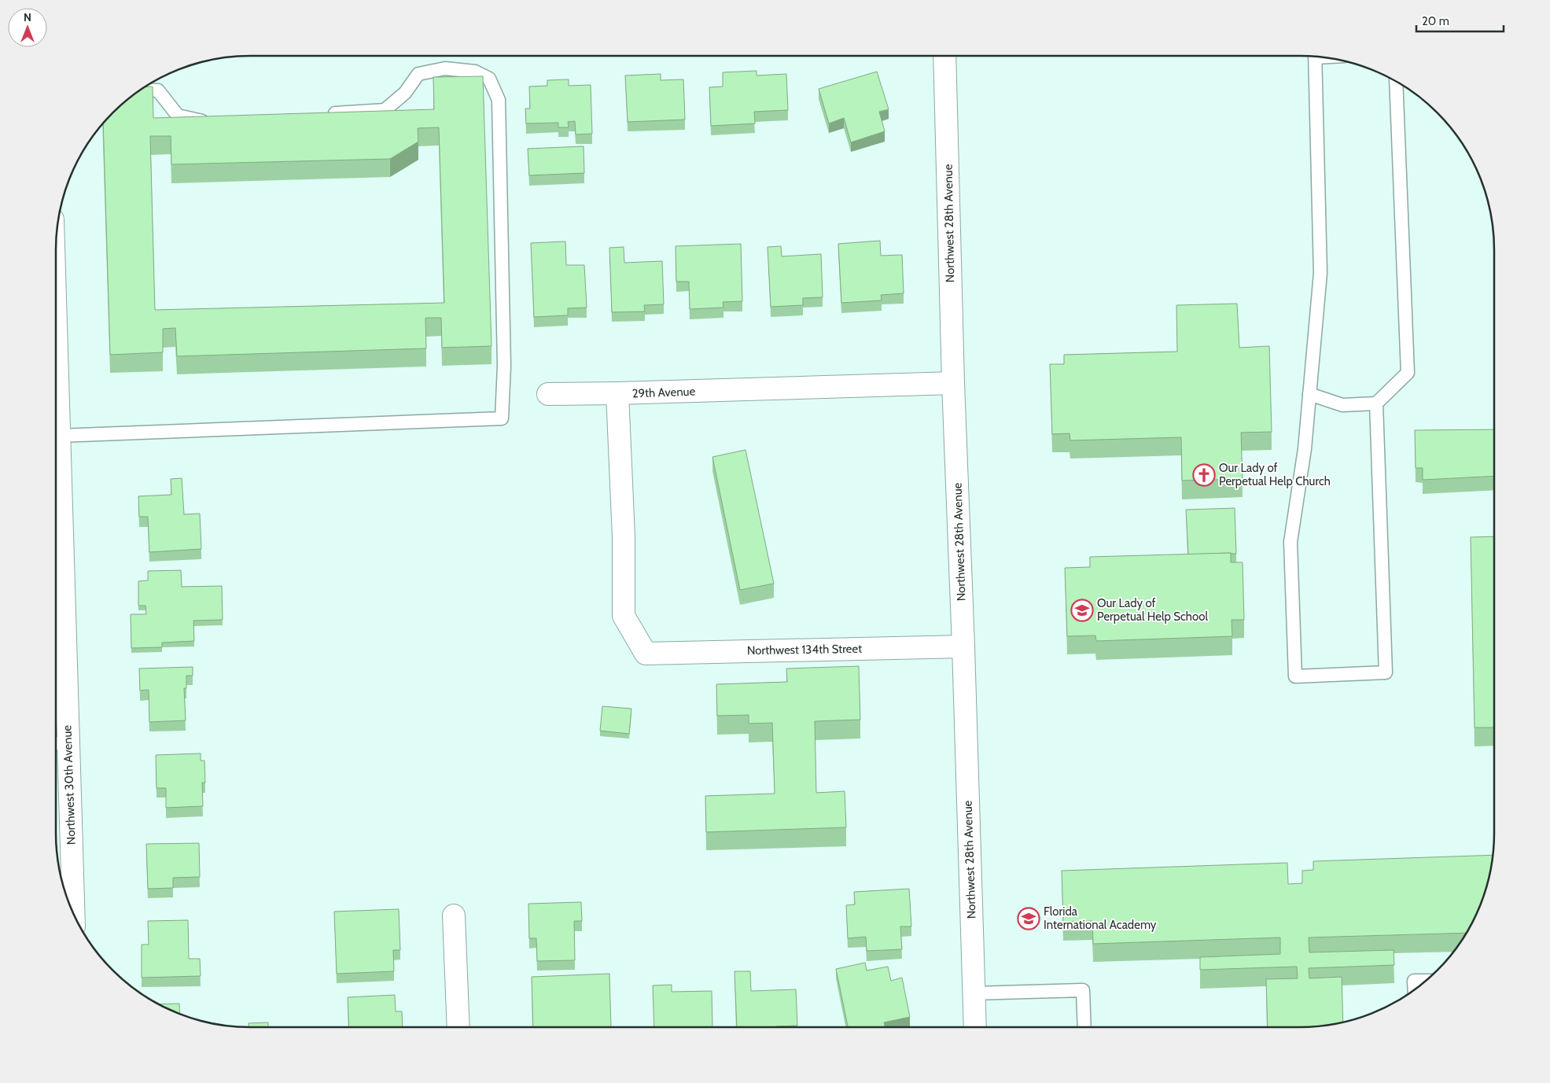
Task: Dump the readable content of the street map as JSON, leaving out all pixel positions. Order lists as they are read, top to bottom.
{
  "streets": {
    "street": [
      "Northwest 28th Avenue",
      "29th Avenue",
      "Northwest 134th Street",
      "Northwest 30th Avenue"
    ]
  },
  "crossings": [
    ["Northwest 28th Avenue", "29th Avenue"],
    ["Northwest 28th Avenue", "Northwest 134th Street"],
    ["29th Avenue", "Northwest 134th Street"]
  ],
  "places": {
    "church": ["Our Lady of Perpetual Help Church"],
    "school or university": ["Our Lady of Perpetual Help School", "Florida International Academy"]
  },
  "scale_bar": "20 m",
  "north": "top"
}
